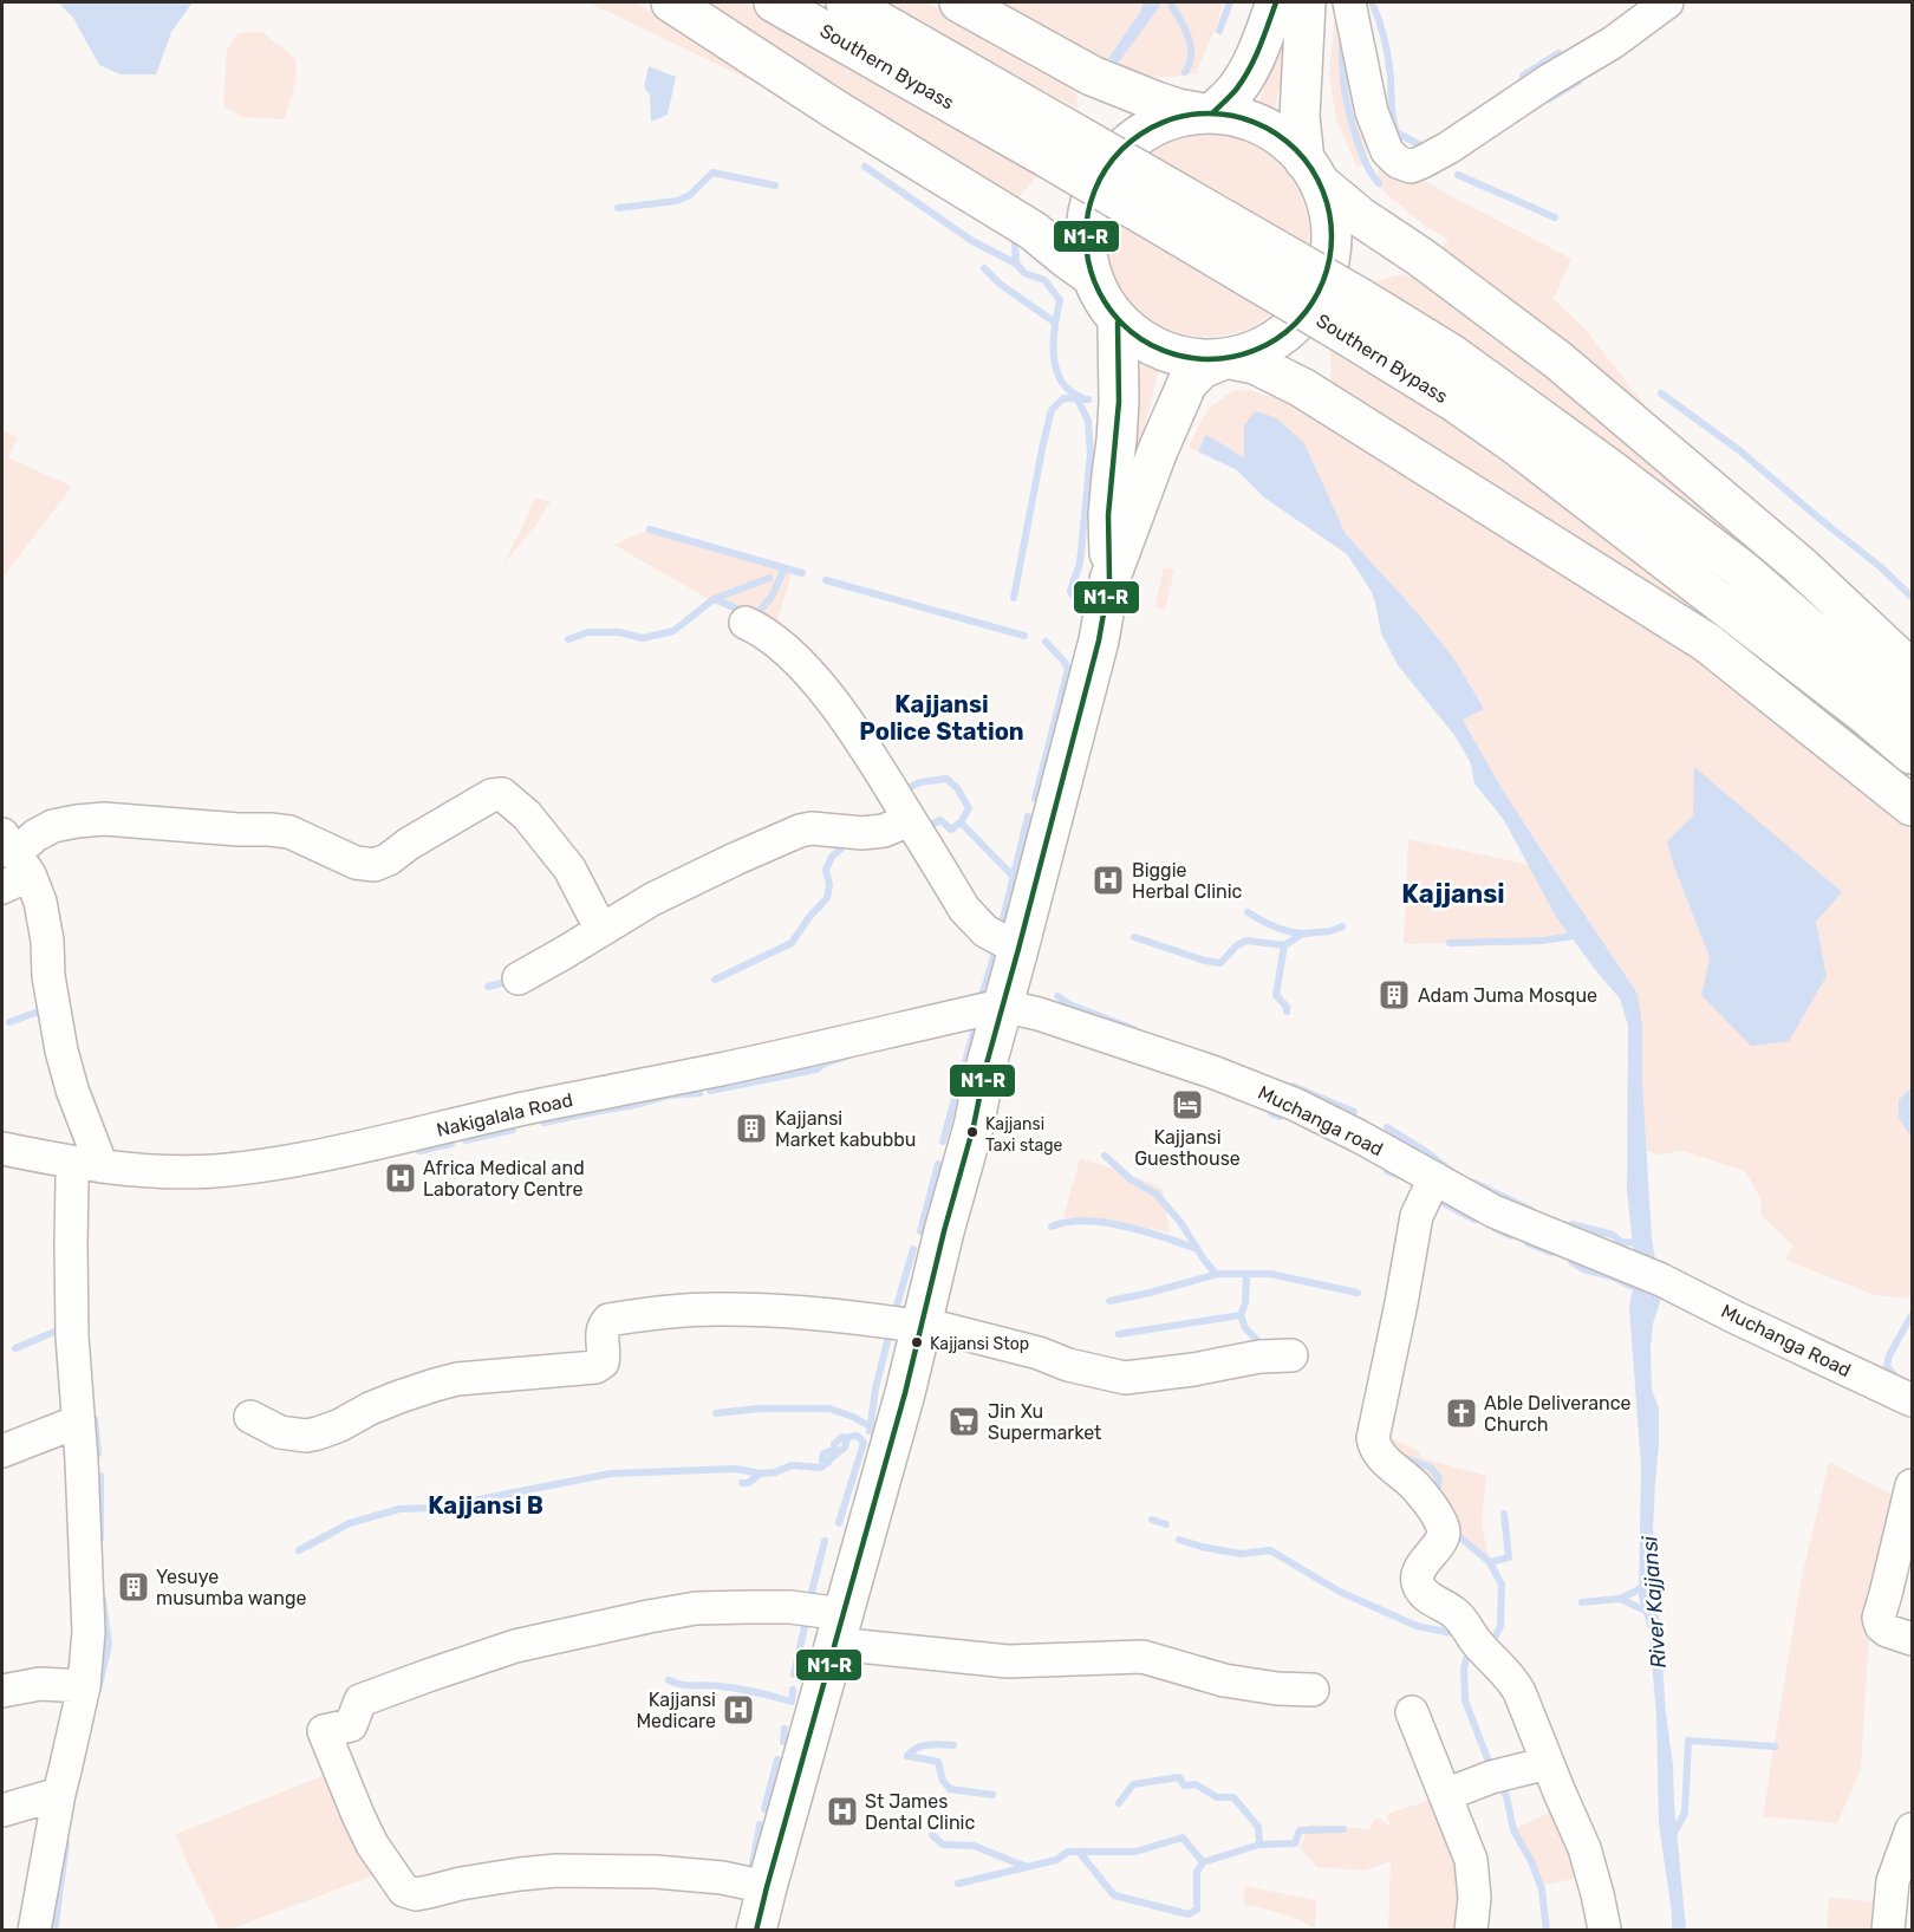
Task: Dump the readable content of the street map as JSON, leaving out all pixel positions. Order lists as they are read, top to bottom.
{
  "streets": {
    "main road": ["Southern Bypass"],
    "street": ["Nakigalala Road", "Muchanga road", "Muchanga Road"]
  },
  "crossings": [
    ["Nakigalala Road", "Muchanga road"],
    ["Muchanga road", "Muchanga Road"]
  ],
  "districts": ["Kajjansi Police Station", "Kajjansi", "Kajjansi B"],
  "water": ["River Kajjansi"],
  "places": {
    "hospital": [
      "Biggie Herbal Clinic",
      "Africa Medical and Laboratory Centre",
      "Kajjansi Medicare",
      "St James Dental Clinic"
    ],
    "building": ["Adam Juma Mosque", "Kajjansi Market kabubbu", "Yesuye musumba wange"],
    "hotel": ["Kajjansi Guesthouse"],
    "other": ["Kajjansi Taxi stage", "Kajjansi Stop"],
    "church": ["Able Deliverance Church"],
    "supermarket": ["Jin Xu Supermarket"]
  },
  "lines": ["transit line N1-R"]
}
